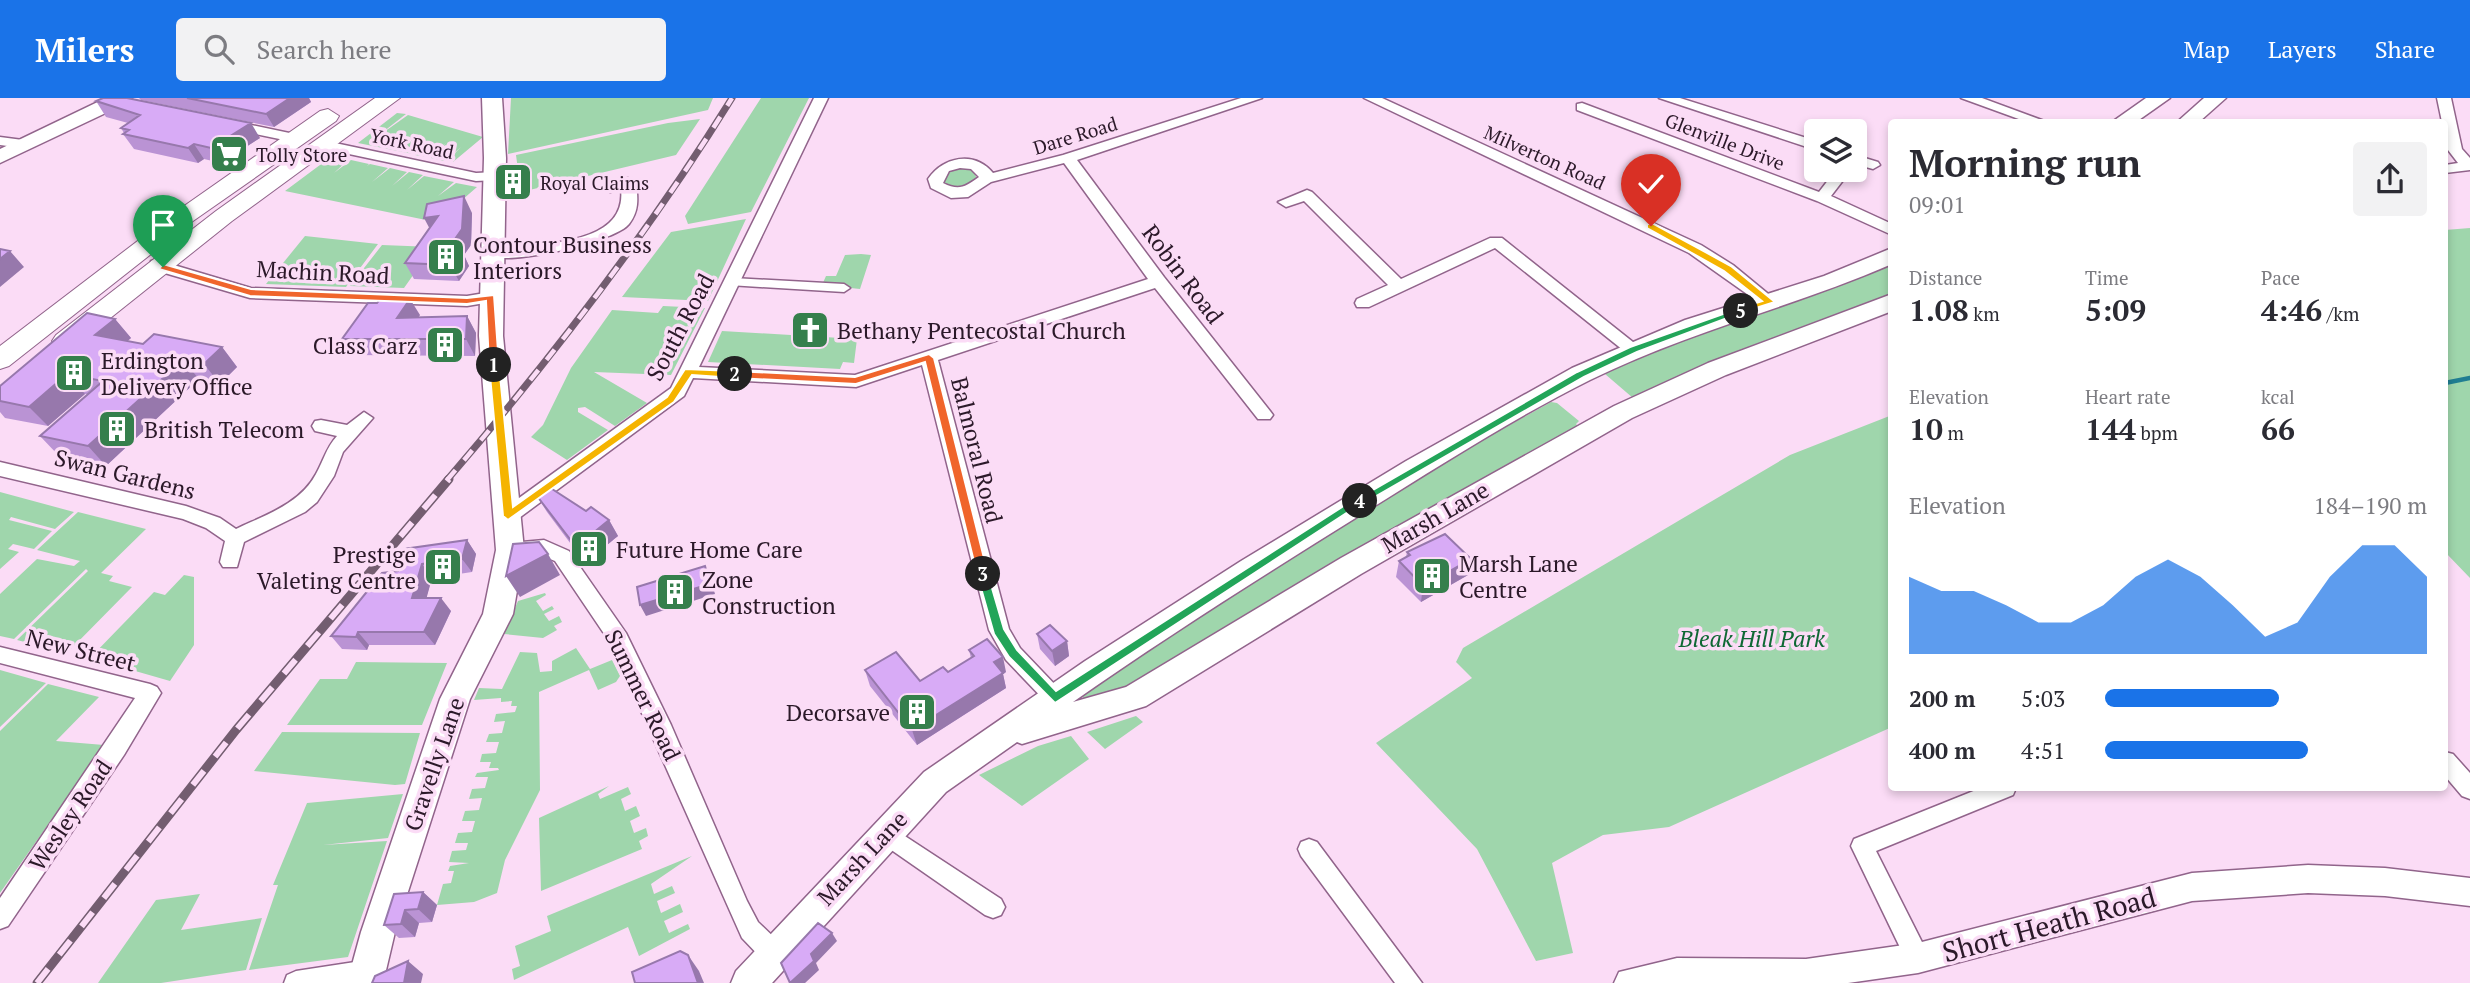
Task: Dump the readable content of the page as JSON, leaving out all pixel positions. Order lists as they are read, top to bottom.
{
  "streets": {
    "main road": ["Marsh Lane", "Gravelly Lane"],
    "street": [
      "Dare Road",
      "Glenville Drive",
      "York Road",
      "Milverton Road",
      "Machin Road",
      "Robin Road",
      "South Road",
      "Balmoral Road",
      "Swan Gardens",
      "New Street",
      "Summer Road",
      "Wesley Road",
      "Short Heath Road"
    ]
  },
  "crossings": [
    ["Dare Road", "Robin Road"],
    ["Milverton Road", "Marsh Lane"],
    ["Balmoral Road", "Marsh Lane"],
    ["Marsh Lane", "Summer Road"],
    ["New Street", "Wesley Road"],
    ["Summer Road", "Gravelly Lane"]
  ],
  "parks": ["Bleak Hill Park"],
  "places": {
    "supermarket": ["Tolly Store"],
    "building": [
      "Royal Claims",
      "Contour Business Interiors",
      "Class Carz",
      "Erdington Delivery Office",
      "British Telecom",
      "Future Home Care",
      "Prestige Valeting Centre",
      "Marsh Lane Centre",
      "Zone Construction",
      "Decorsave"
    ],
    "church": ["Bethany Pentecostal Church"]
  },
  "page": {
    "header": "Milers",
    "search": "Search here",
    "nav": ["Map", "Layers", "Share"],
    "heading": ["Morning run", "09:01"],
    "stats": [
      ["Distance", "1.08 km"],
      ["Time", "5:09"],
      ["Pace", "4:46 /km"],
      ["Elevation", "10 m"],
      ["Heart rate", "144 bpm"],
      ["kcal", "66"]
    ],
    "pins": [
      "5",
      "1",
      "2",
      "4",
      "3"
    ],
    "chart": ["Elevation", "184–190 m"],
    "list": [
      {
        "name": "200 m",
        "note": "5:03"
      },
      {
        "name": "400 m",
        "note": "4:51"
      }
    ]
  }
}
